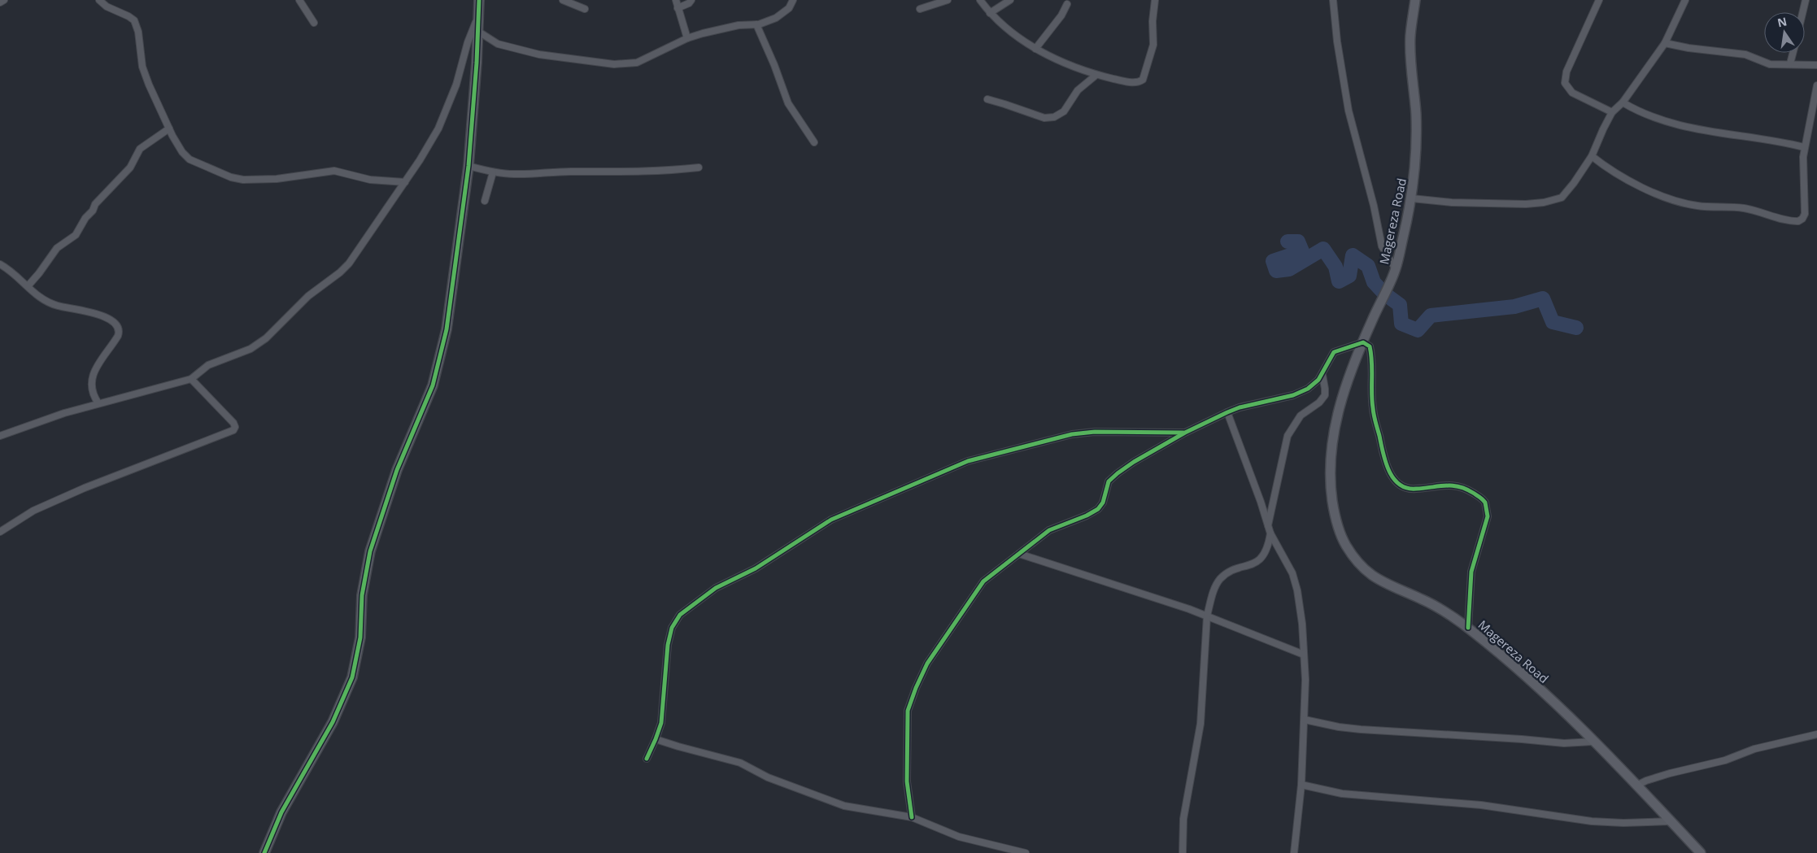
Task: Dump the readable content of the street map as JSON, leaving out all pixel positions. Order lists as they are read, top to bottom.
{
  "streets": {
    "street": ["Magereza Road"]
  },
  "north": "top"
}
